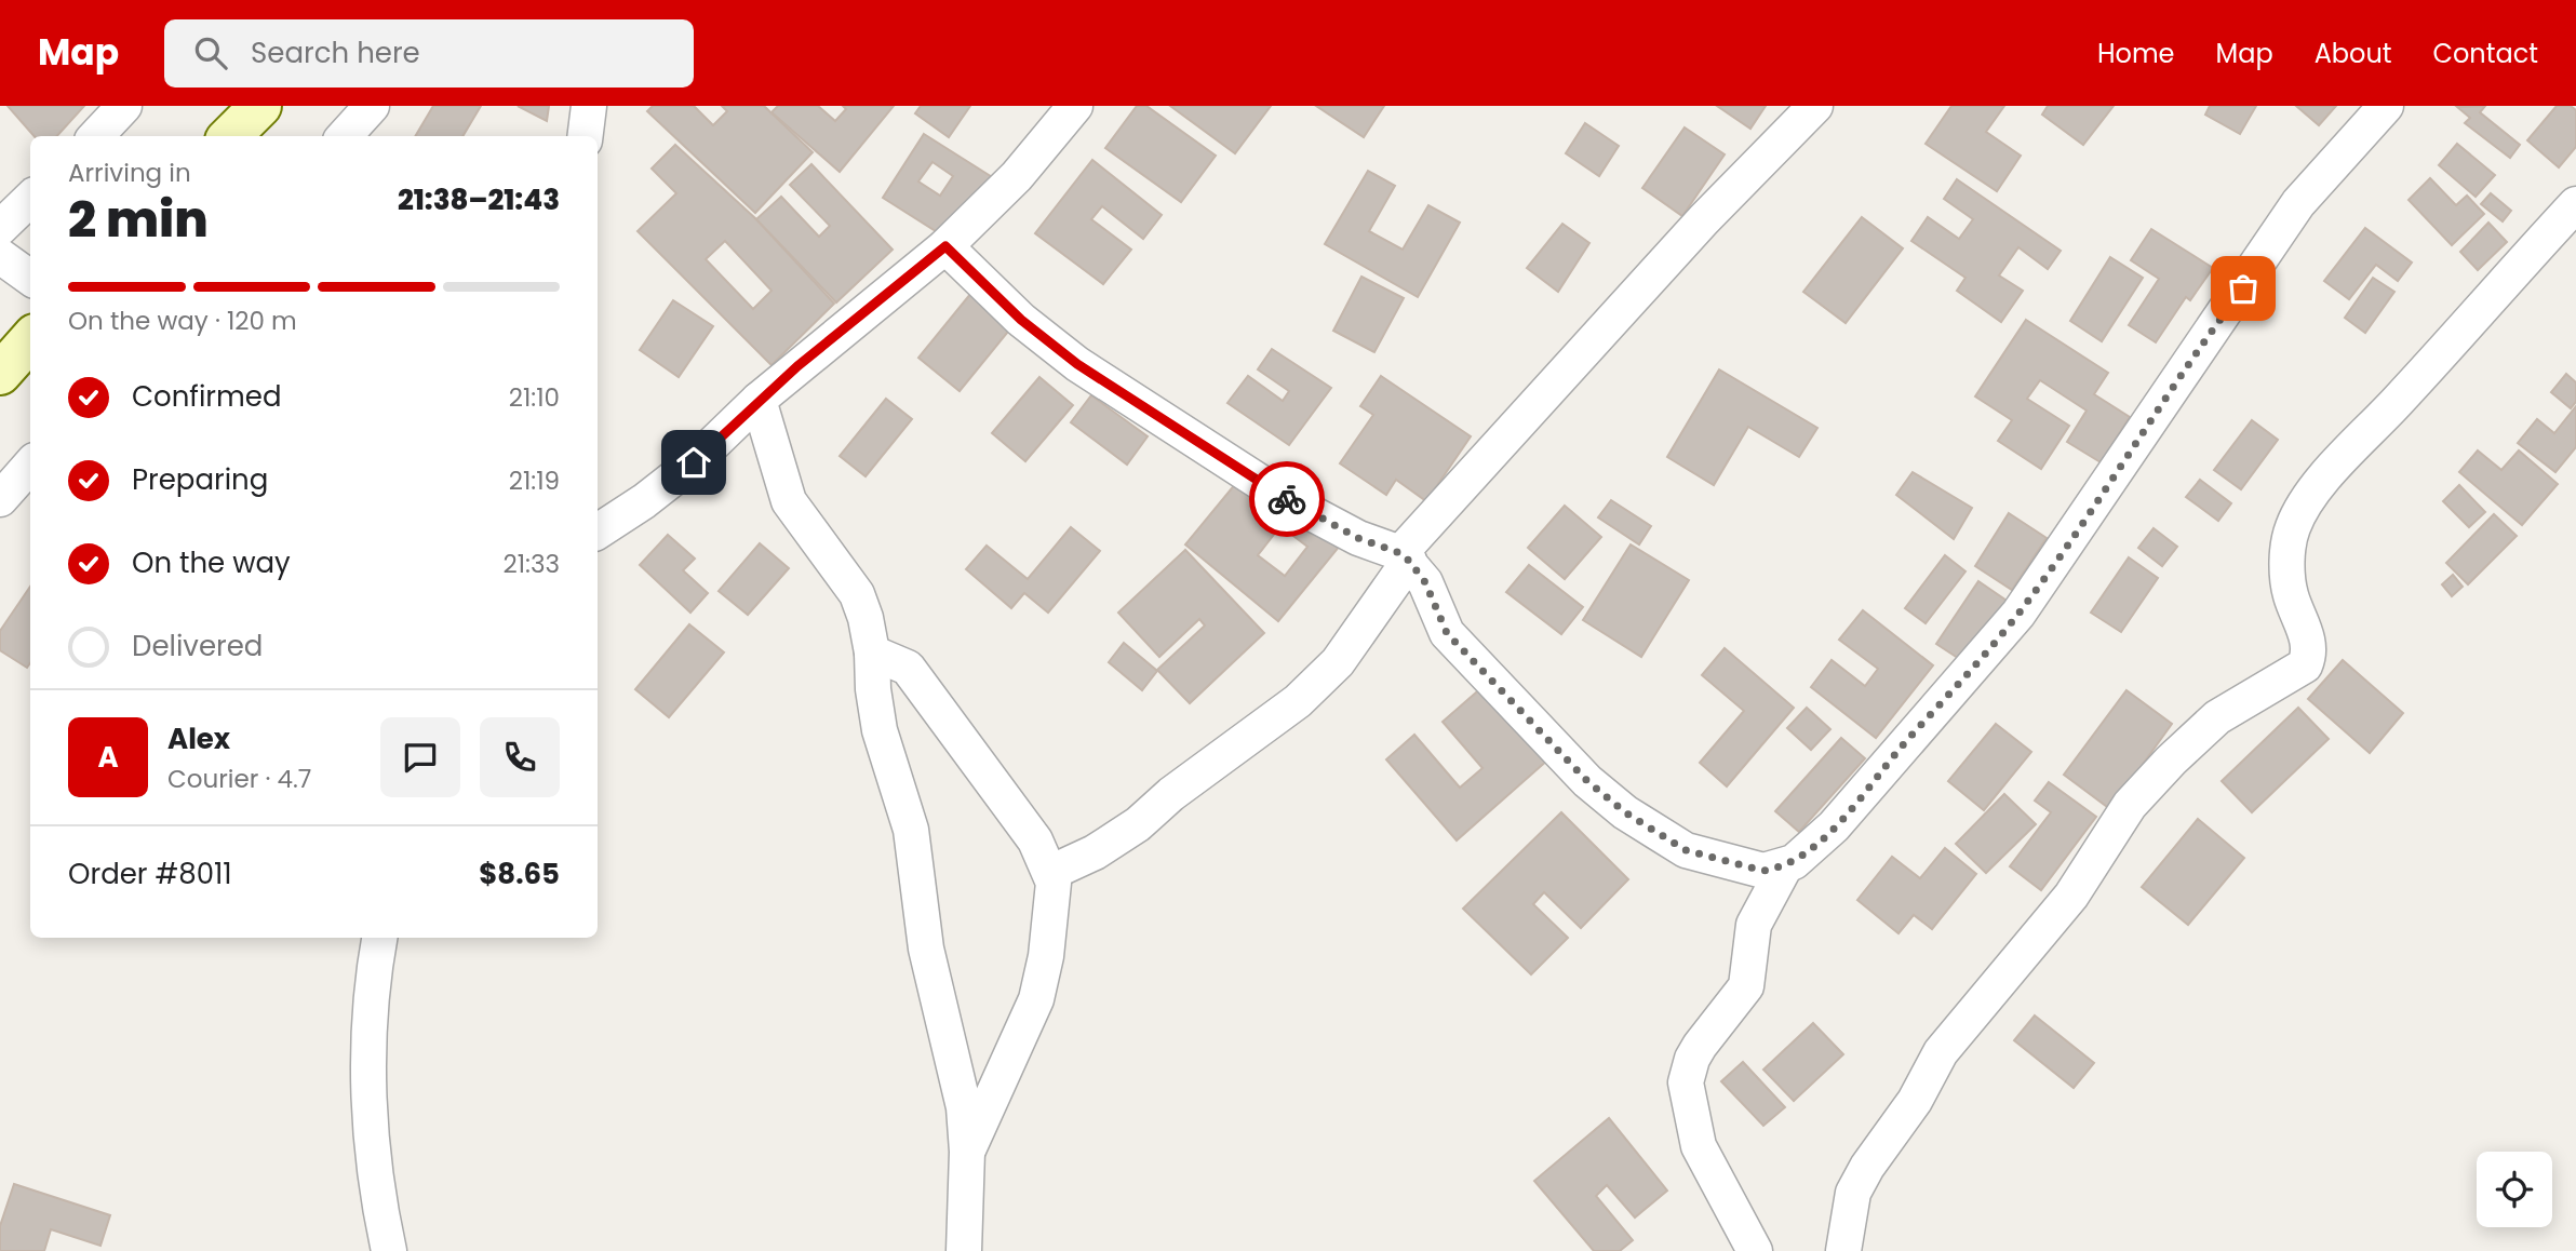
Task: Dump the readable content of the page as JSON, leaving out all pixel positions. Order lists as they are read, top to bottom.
{
  "page": {
    "header": "Map",
    "search": "Search here",
    "nav": [
      "Home",
      "Map",
      "About",
      "Contact"
    ],
    "heading": ["2 min", "Arriving in", "21:38–21:43"],
    "panel": [
      "Alex",
      "Courier · 4.7",
      "Order #8011",
      "$8.65"
    ],
    "bar": "On the way · 120 m",
    "list": [
      ["Confirmed", "21:10"],
      ["Preparing", "21:19"],
      ["On the way", "21:33"],
      "Delivered"
    ],
    "round": "A"
  }
}
